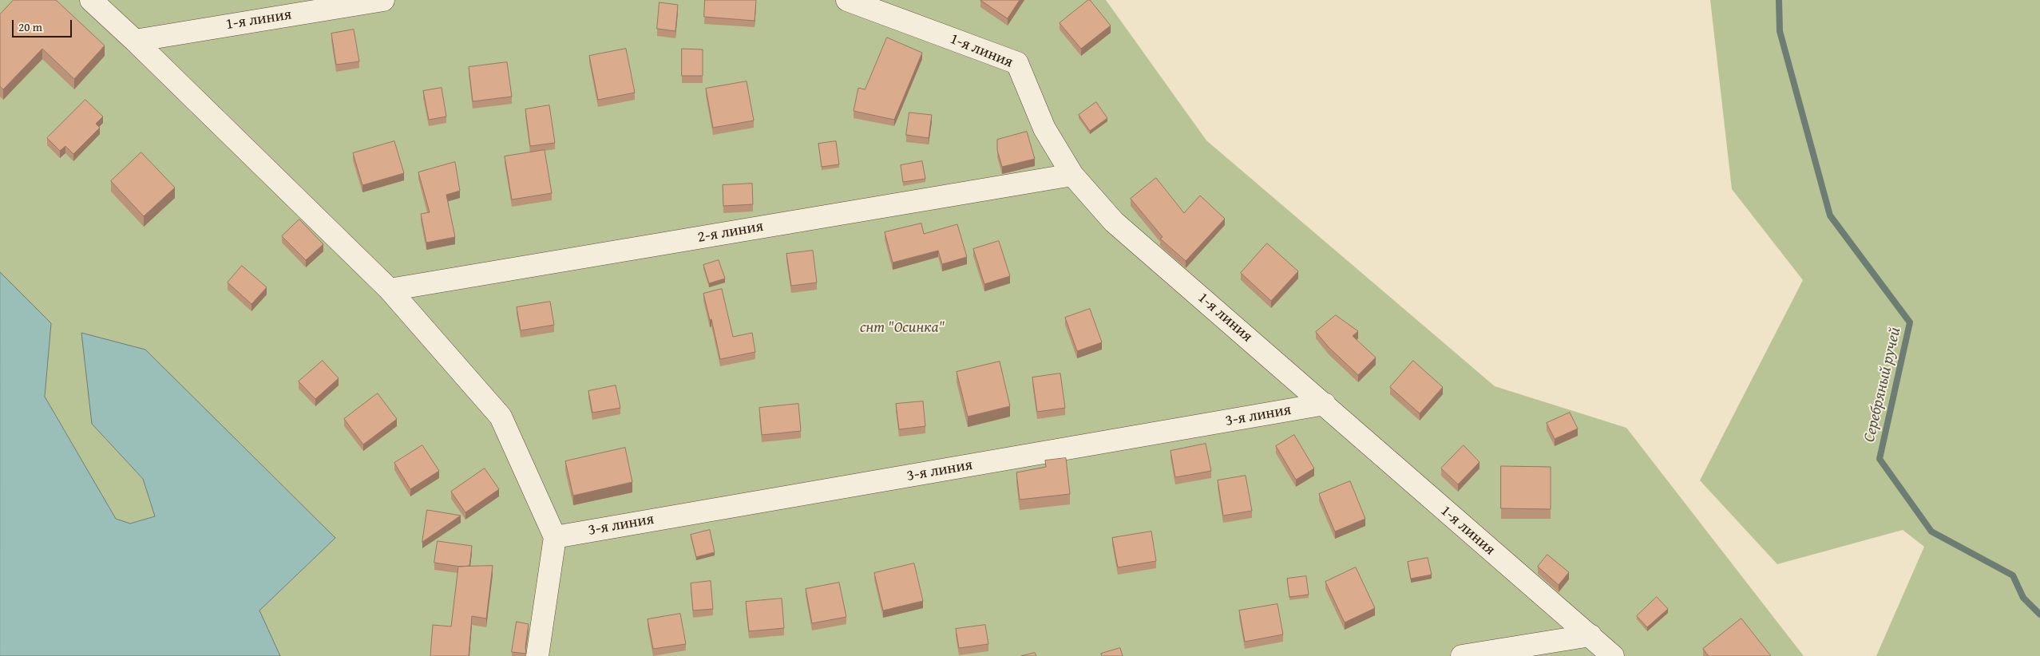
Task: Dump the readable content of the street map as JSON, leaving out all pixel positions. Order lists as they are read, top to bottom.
{
  "streets": {
    "street": ["1-я линия", "2-я линия", "3-я линия"]
  },
  "crossings": [
    ["1-я линия", "2-я линия"],
    ["1-я линия", "3-я линия"]
  ],
  "water": ["Серебряный ручей"],
  "parks": ["снт \"Осинка\""],
  "scale_bar": "20 m"
}
